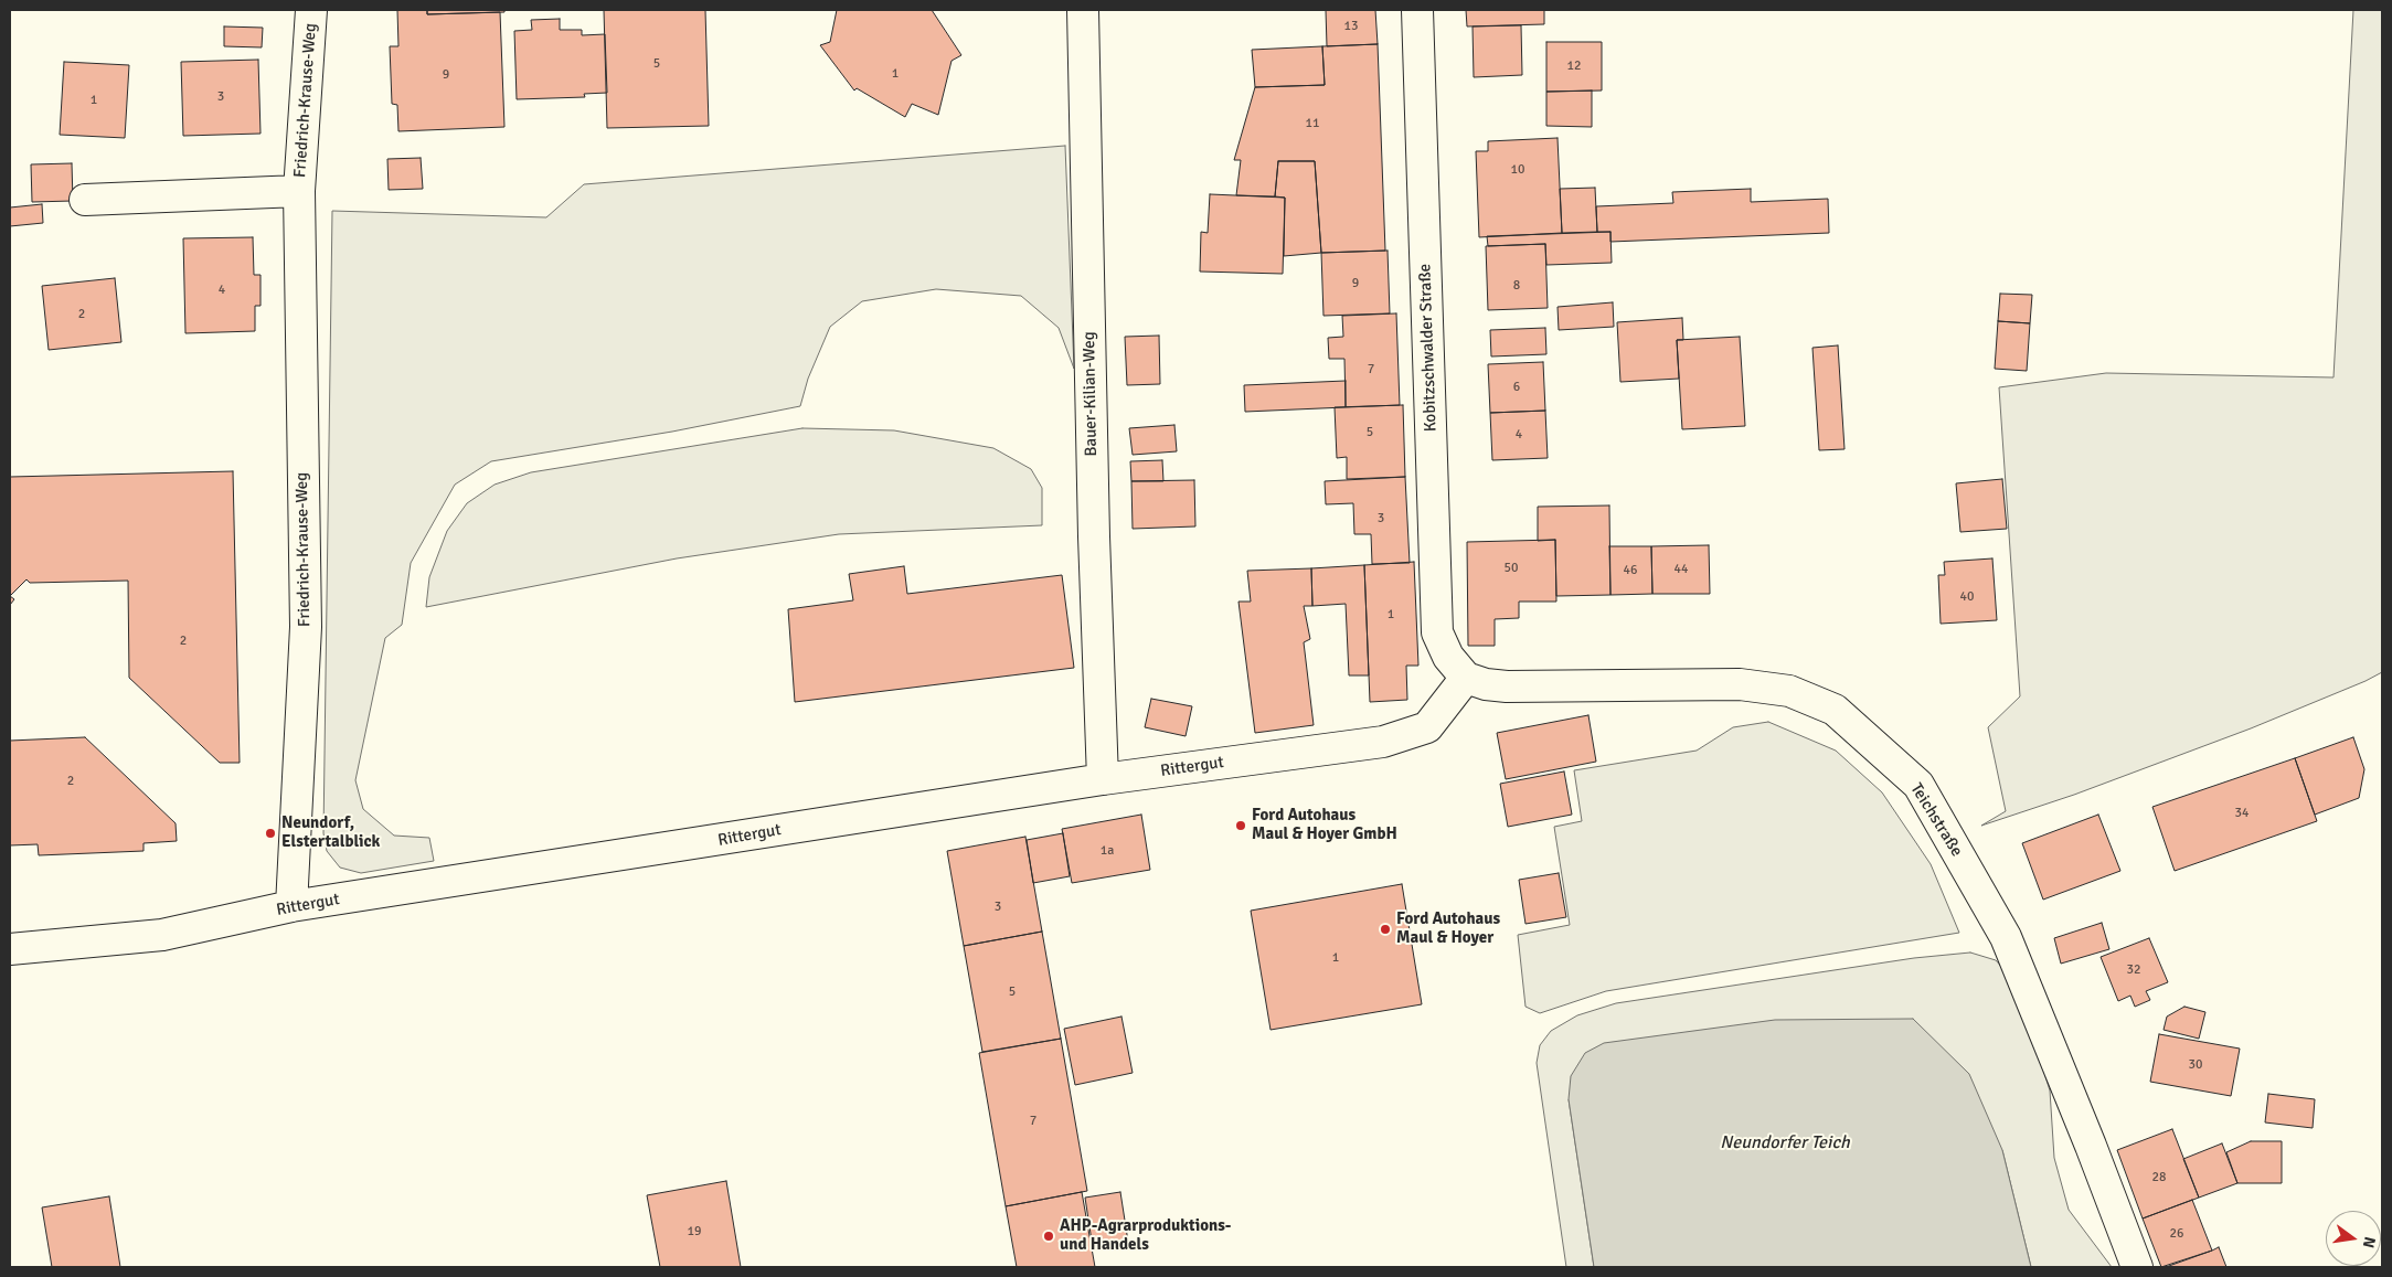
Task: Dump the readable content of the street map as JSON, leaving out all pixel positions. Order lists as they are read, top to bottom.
{
  "streets": {
    "street": [
      "Friedrich-Krause-Weg",
      "Kobitzschwalder Straße",
      "Bauer-Kilian-Weg",
      "Rittergut",
      "Teichstraße"
    ]
  },
  "crossings": [
    ["Friedrich-Krause-Weg", "Rittergut"],
    ["Kobitzschwalder Straße", "Rittergut"],
    ["Kobitzschwalder Straße", "Teichstraße"],
    ["Bauer-Kilian-Weg", "Rittergut"],
    ["Rittergut", "Teichstraße"]
  ],
  "water": ["Neundorfer Teich"],
  "places": [
    "Ford Autohaus Maul & Hoyer GmbH",
    "Neundorf, Elstertalblick",
    "Ford Autohaus Maul & Hoyer",
    "AHP-Agrarproduktions- und Handels"
  ],
  "house_numbers": [
    "13",
    "5",
    "12",
    "1",
    "9",
    "3",
    "1",
    "11",
    "10",
    "9",
    "8",
    "4",
    "2",
    "7",
    "6",
    "5",
    "4",
    "3",
    "50",
    "44",
    "46",
    "40",
    "1",
    "2",
    "2",
    "34",
    "1a",
    "3",
    "1",
    "32",
    "5",
    "30",
    "7",
    "28",
    "19",
    "26"
  ],
  "north": "right"
}
